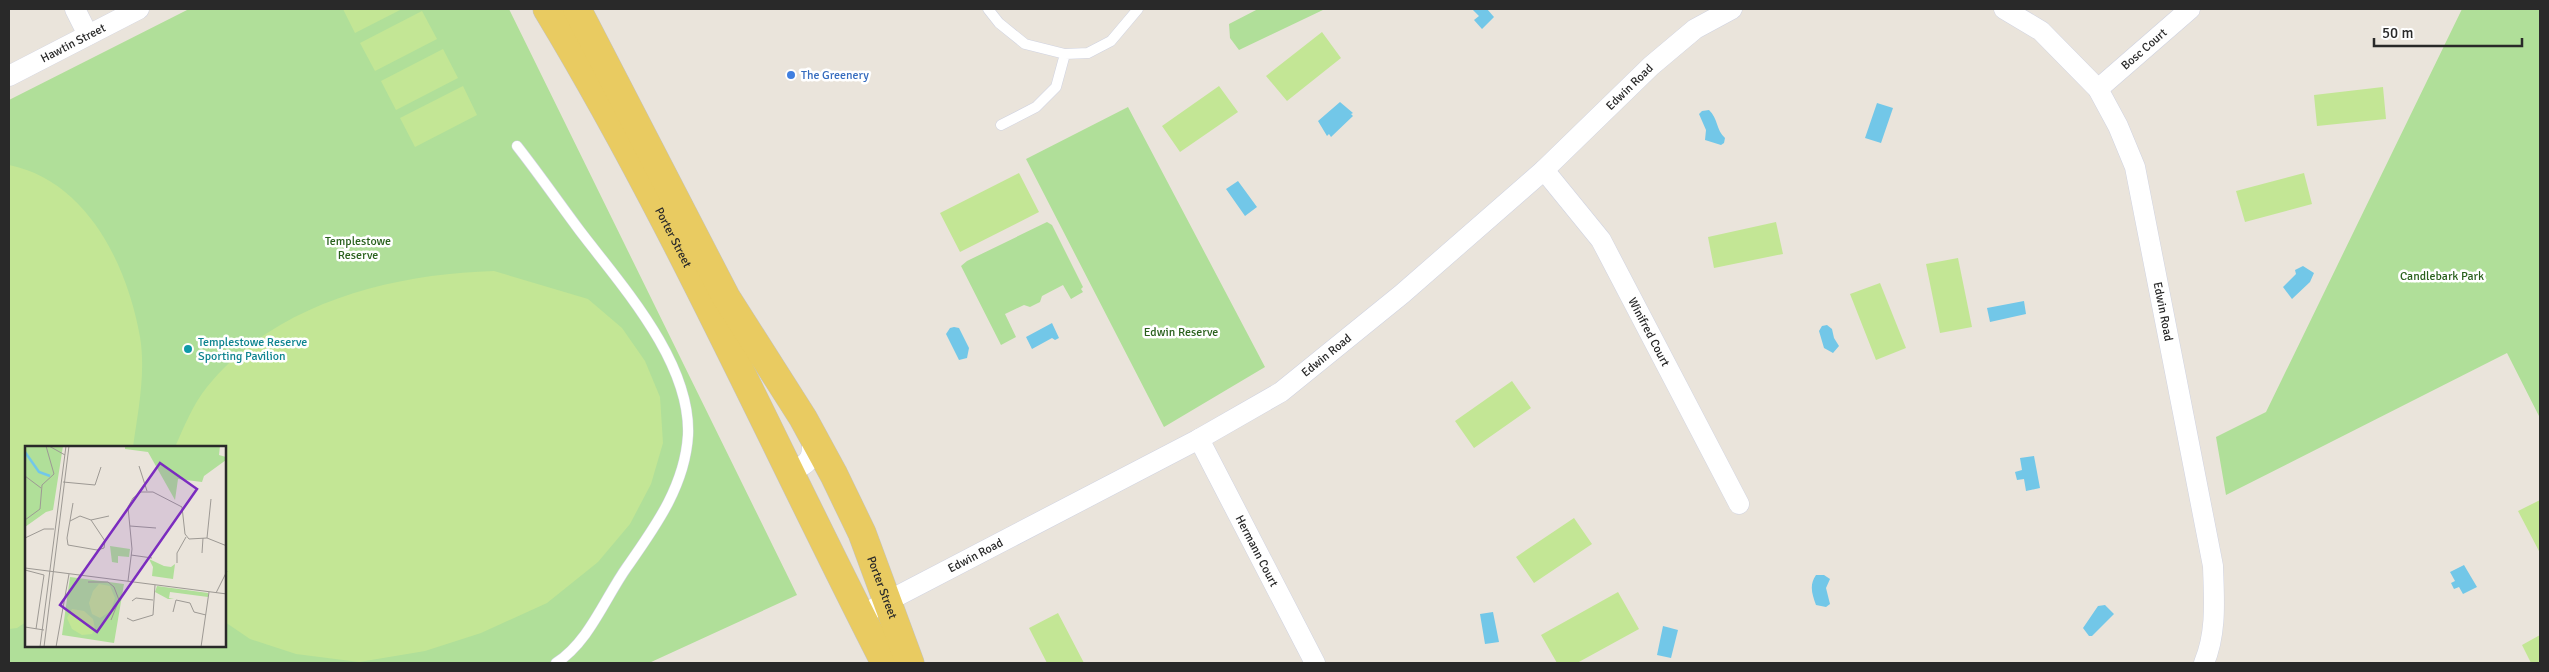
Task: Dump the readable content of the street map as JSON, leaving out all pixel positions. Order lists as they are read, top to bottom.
{
  "streets": {
    "main road": ["Porter Street"],
    "street": [
      "Hawtin Street",
      "Bosc Court",
      "Edwin Road",
      "Winifred Court",
      "Hermann Court"
    ]
  },
  "crossings": [
    ["Bosc Court", "Edwin Road"],
    ["Edwin Road", "Porter Street"],
    ["Edwin Road", "Winifred Court"],
    ["Edwin Road", "Hermann Court"]
  ],
  "parks": ["Templestowe Reserve", "Candlebark Park", "Edwin Reserve"],
  "places": ["The Greenery", "Templestowe Reserve Sporting Pavilion"],
  "scale_bar": "50 m"
}
